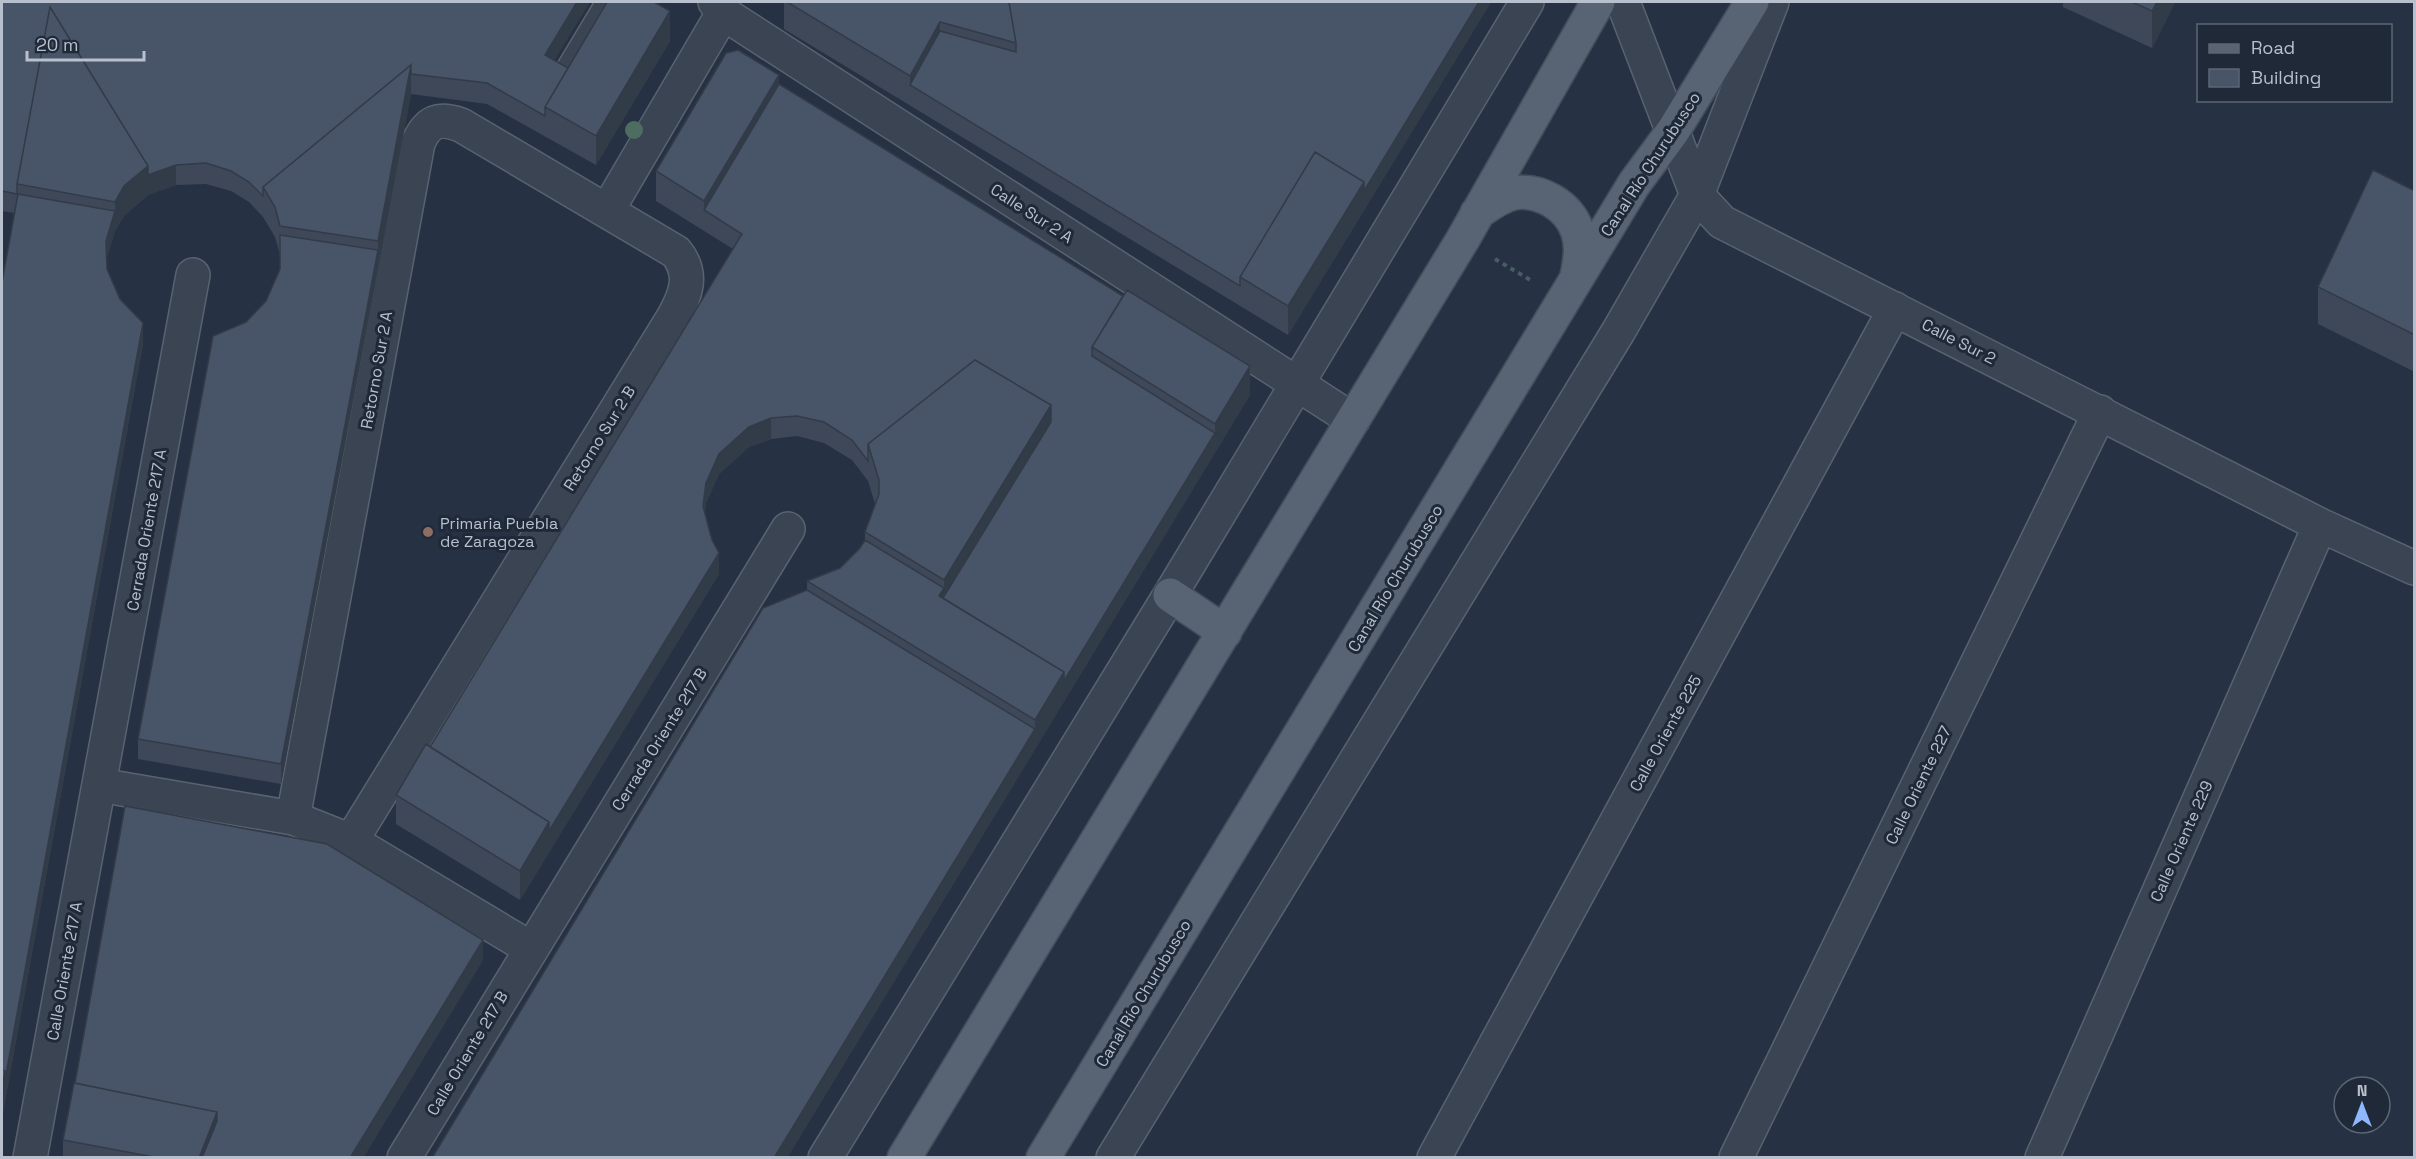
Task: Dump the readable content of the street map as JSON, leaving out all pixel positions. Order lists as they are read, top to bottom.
{
  "streets": {
    "main road": ["Canal Río Churubusco"],
    "street": [
      "Calle Sur 2 A",
      "Calle Sur 2",
      "Retorno Sur 2 A",
      "Retorno Sur 2 B",
      "Cerrada Oriente 217 A",
      "Calle Oriente 225",
      "Cerrada Oriente 217 B",
      "Calle Oriente 227",
      "Calle Oriente 229",
      "Calle Oriente 217 A",
      "Calle Oriente 217 B"
    ]
  },
  "crossings": [
    ["Canal Río Churubusco", "Calle Sur 2"],
    ["Calle Sur 2", "Calle Oriente 225"],
    ["Calle Sur 2", "Calle Oriente 227"],
    ["Calle Sur 2", "Calle Oriente 229"],
    ["Retorno Sur 2 A", "Retorno Sur 2 B"],
    ["Cerrada Oriente 217 A", "Calle Oriente 217 A"],
    ["Cerrada Oriente 217 B", "Calle Oriente 217 B"]
  ],
  "places": ["Primaria Puebla de Zaragoza"],
  "legend": ["Road", "Building"],
  "scale_bar": "20 m",
  "north": "top"
}
